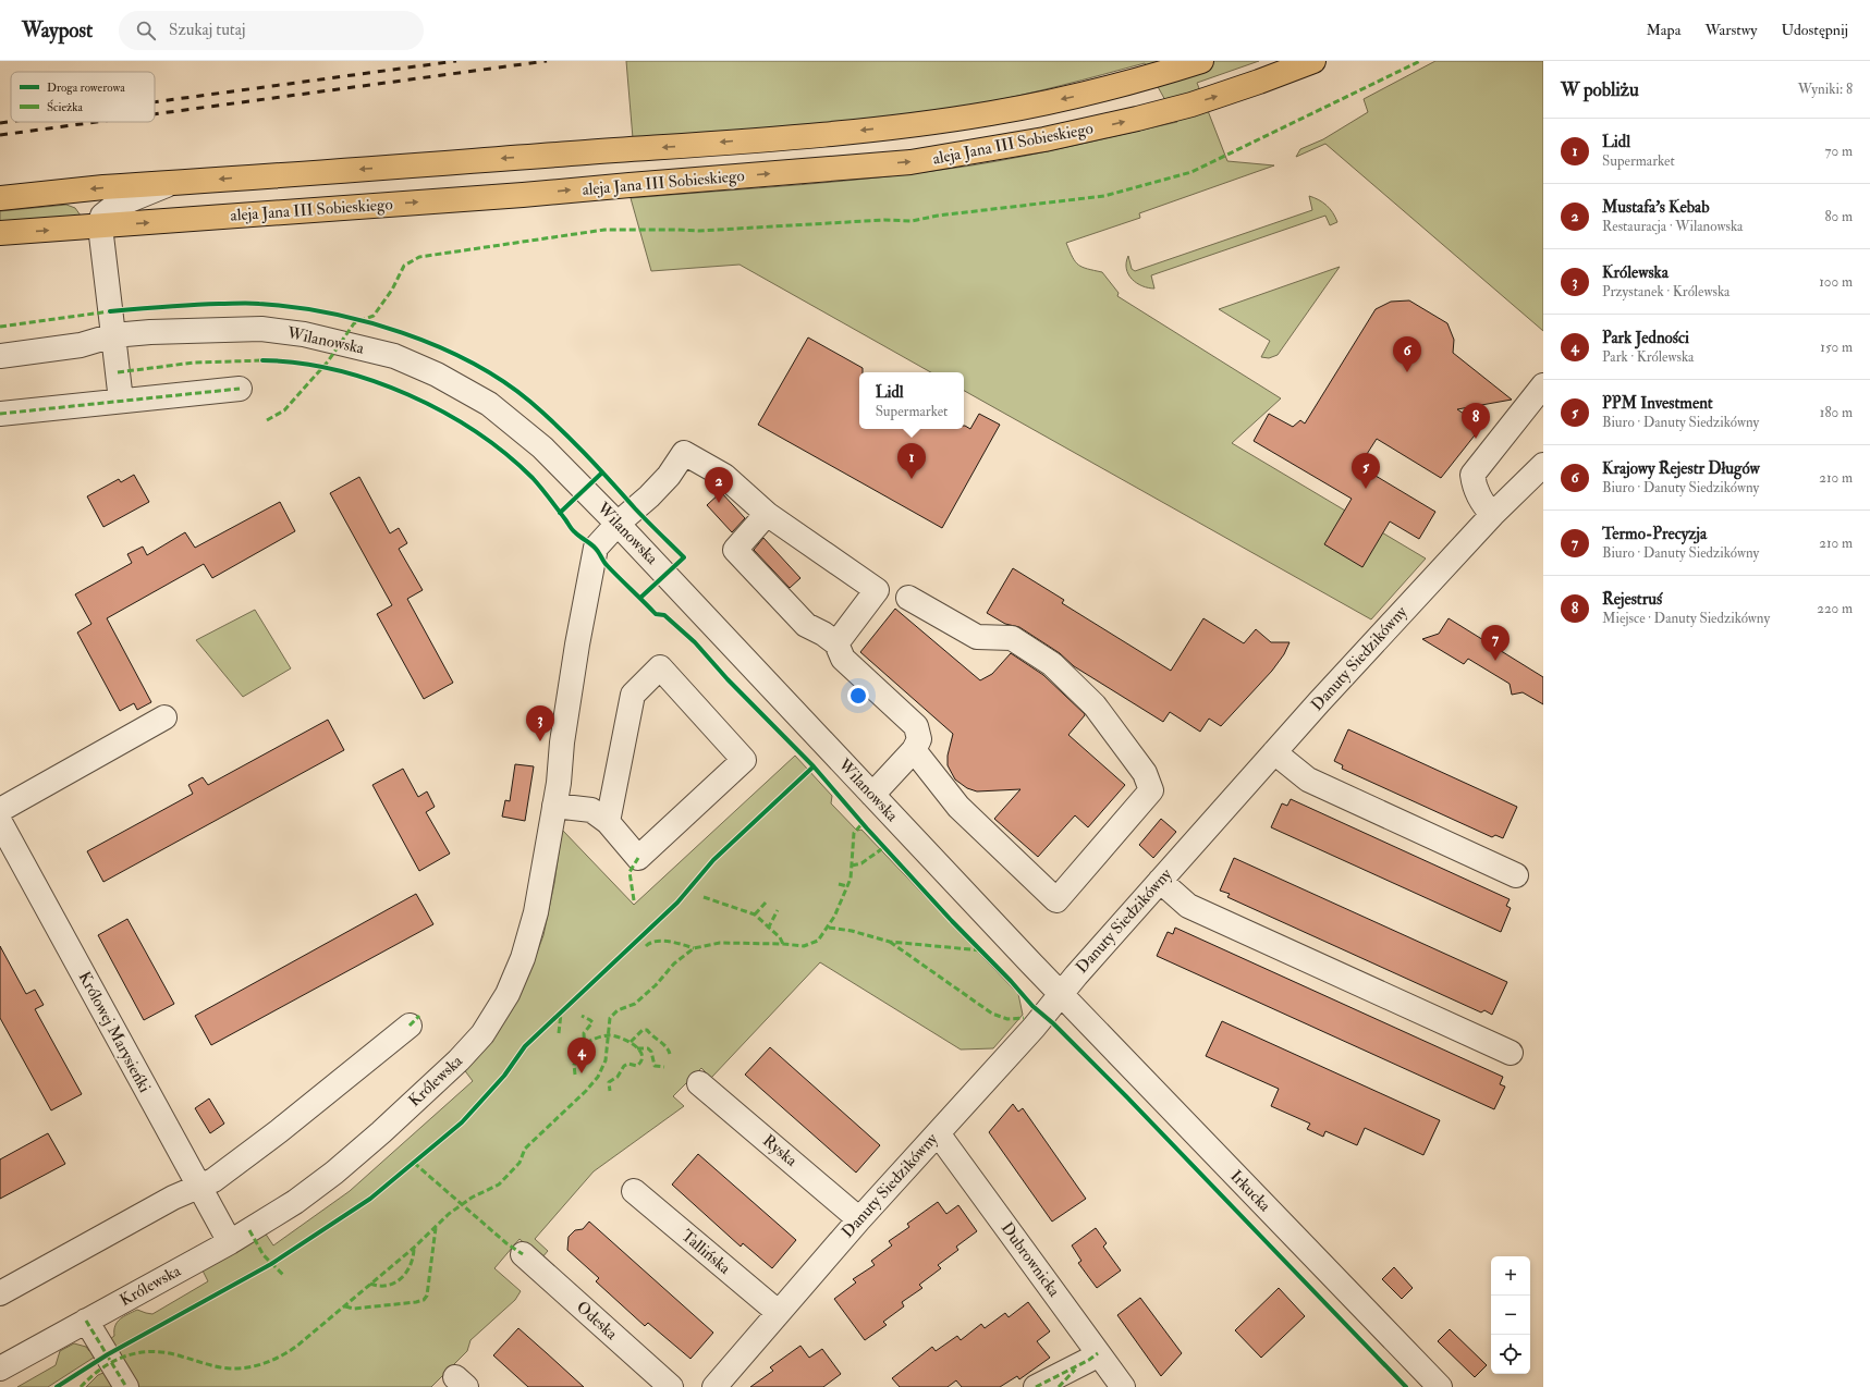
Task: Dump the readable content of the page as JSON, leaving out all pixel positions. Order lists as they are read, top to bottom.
{
  "streets": {
    "main road": ["aleja Jana III Sobieskiego"],
    "street": [
      "Wilanowska",
      "Danuty Siedzikówny",
      "Królowej Marysieńki",
      "Królewska",
      "Ryska",
      "Irkucka",
      "Tallińska",
      "Dubrownicka",
      "Odeska"
    ]
  },
  "crossings": [
    ["Wilanowska", "Danuty Siedzikówny"],
    ["Wilanowska", "Królewska"],
    ["Wilanowska", "Irkucka"],
    ["Danuty Siedzikówny", "Ryska"],
    ["Danuty Siedzikówny", "Irkucka"],
    ["Danuty Siedzikówny", "Tallińska"],
    ["Danuty Siedzikówny", "Dubrownicka"],
    ["Królowej Marysieńki", "Królewska"]
  ],
  "legend": ["Droga rowerowa", "Ścieżka"],
  "page": {
    "header": "Waypost",
    "search": "Szukaj tutaj",
    "nav": ["Mapa", "Warstwy", "Udostępnij"],
    "heading": ["W pobliżu", "Wyniki: 8"],
    "list": [
      {
        "mark": "1",
        "name": "Lidl",
        "note": "Supermarket",
        "value": "70 m"
      },
      {
        "mark": "2",
        "name": "Mustafa's Kebab",
        "note": "Restauracja · Wilanowska",
        "value": "80 m"
      },
      {
        "mark": "3",
        "name": "Królewska",
        "note": "Przystanek · Królewska",
        "value": "100 m"
      },
      {
        "mark": "4",
        "name": "Park Jedności",
        "note": "Park · Królewska",
        "value": "150 m"
      },
      {
        "mark": "5",
        "name": "PPM Investment",
        "note": "Biuro · Danuty Siedzikówny",
        "value": "180 m"
      },
      {
        "mark": "6",
        "name": "Krajowy Rejestr Długów",
        "note": "Biuro · Danuty Siedzikówny",
        "value": "210 m"
      },
      {
        "mark": "7",
        "name": "Termo-Precyzja",
        "note": "Biuro · Danuty Siedzikówny",
        "value": "210 m"
      },
      {
        "mark": "8",
        "name": "Rejestruś",
        "note": "Miejsce · Danuty Siedzikówny",
        "value": "220 m"
      }
    ],
    "pins": [
      "6",
      "8",
      "1",
      "5",
      "2",
      "7",
      "3",
      "4"
    ],
    "popup": ["Lidl", "Supermarket"],
    "map_buttons": ["+", "−"]
  }
}
